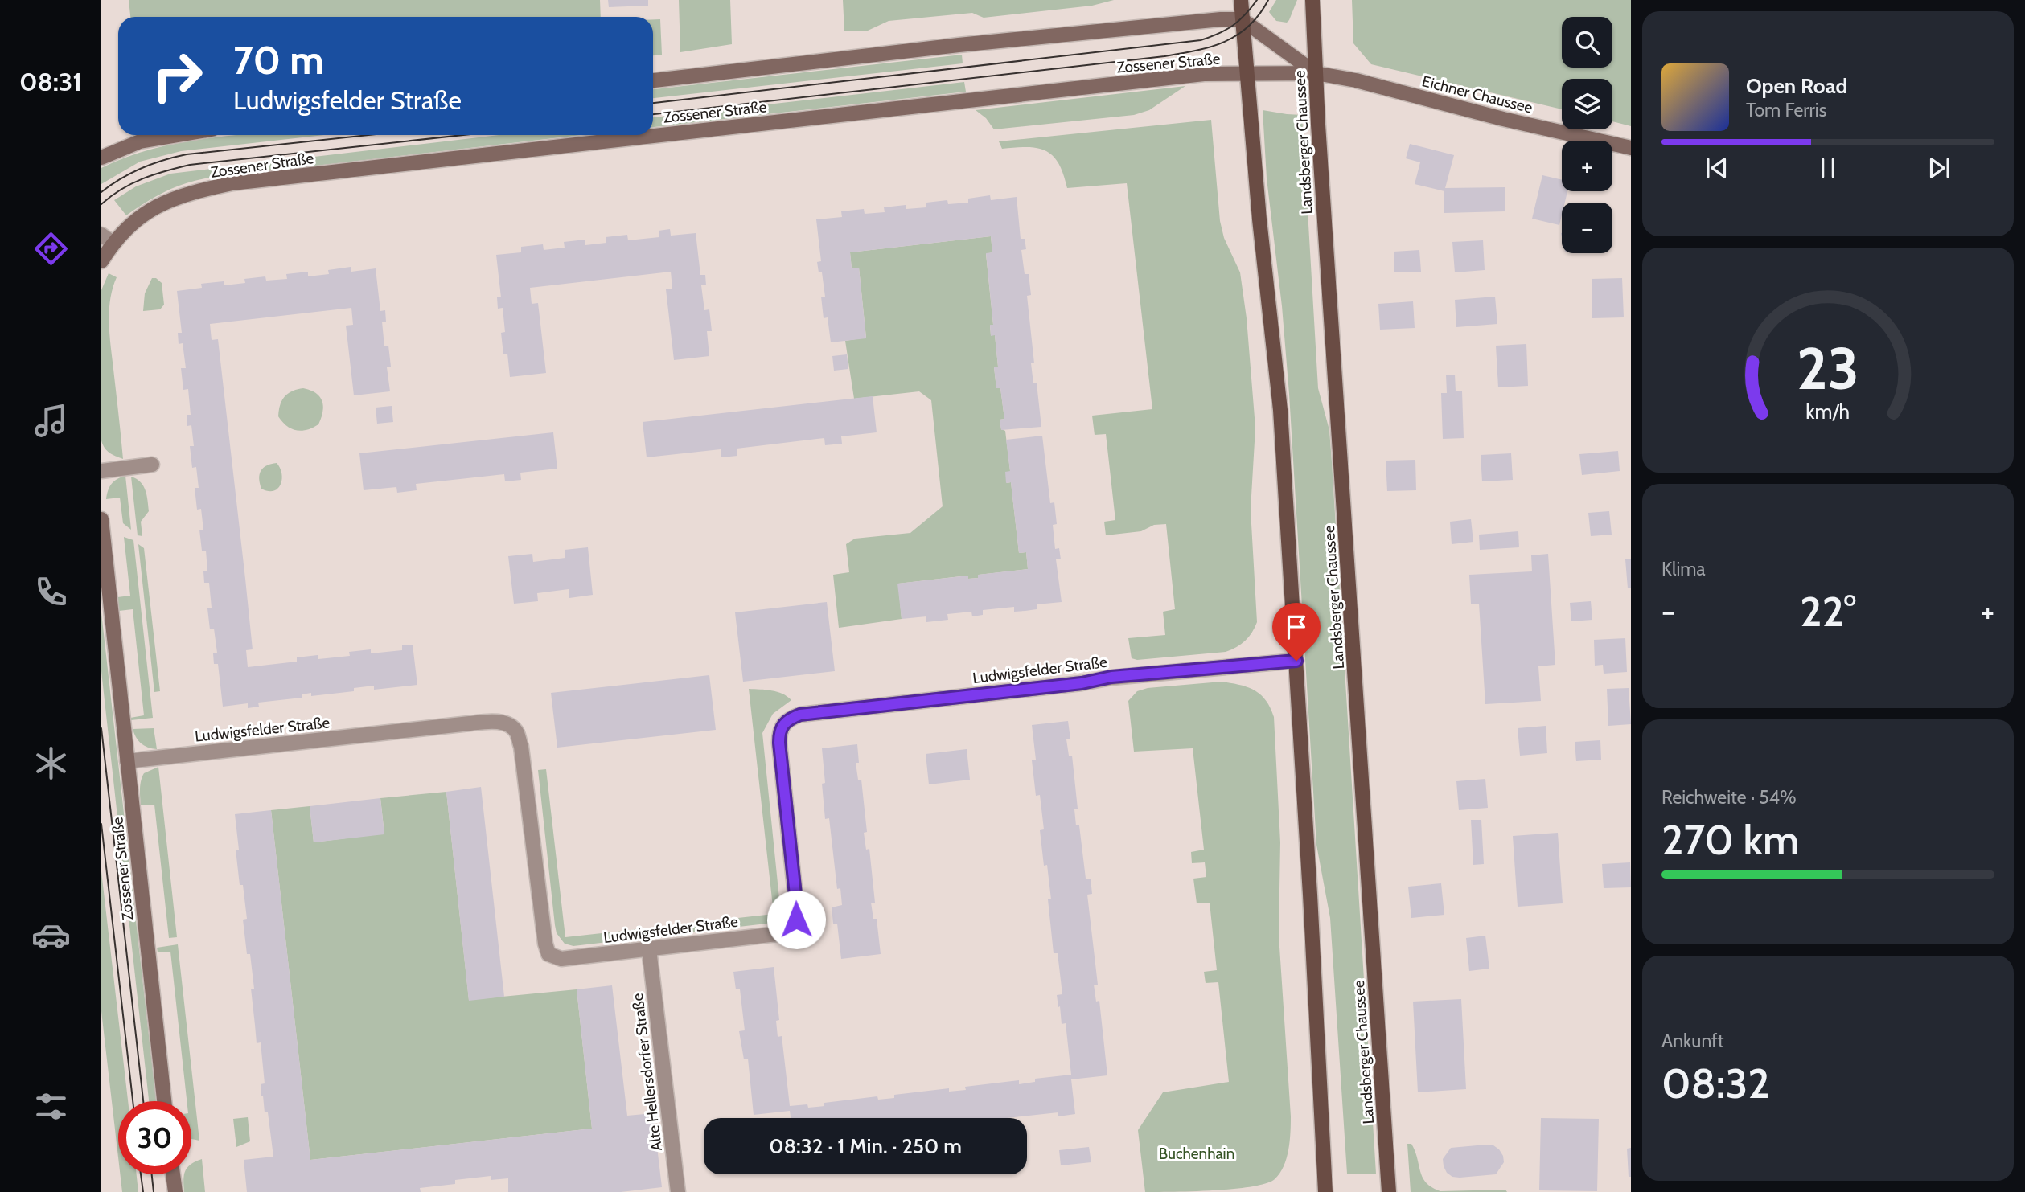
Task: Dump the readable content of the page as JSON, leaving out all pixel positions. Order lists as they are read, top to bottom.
{
  "streets": {
    "main road": ["Landsberger Chaussee"],
    "street": [
      "Zossener Straße",
      "Eichner Chaussee",
      "Ludwigsfelder Straße",
      "Alte Hellersdorfer Straße"
    ]
  },
  "crossings": [
    ["Zossener Straße", "Eichner Chaussee"],
    ["Zossener Straße", "Ludwigsfelder Straße"],
    ["Eichner Chaussee", "Landsberger Chaussee"],
    ["Ludwigsfelder Straße", "Alte Hellersdorfer Straße"]
  ],
  "parks": ["Buchenhain"],
  "page": {
    "tabs": "08:31",
    "map_buttons": ["+", "−"],
    "turn": ["70 m", "Ludwigsfelder Straße"],
    "song": ["Open Road", "Tom Ferris"],
    "tile": [
      "Klima",
      ["Reichweite · 54%", "270 km"],
      ["Ankunft", "08:32"]
    ],
    "heat": ["−", "22°", "+"],
    "limit": "30",
    "trip": "08:32 · 1 Min. · 250 m",
    "gauge": ["23", "km/h"]
  }
}
